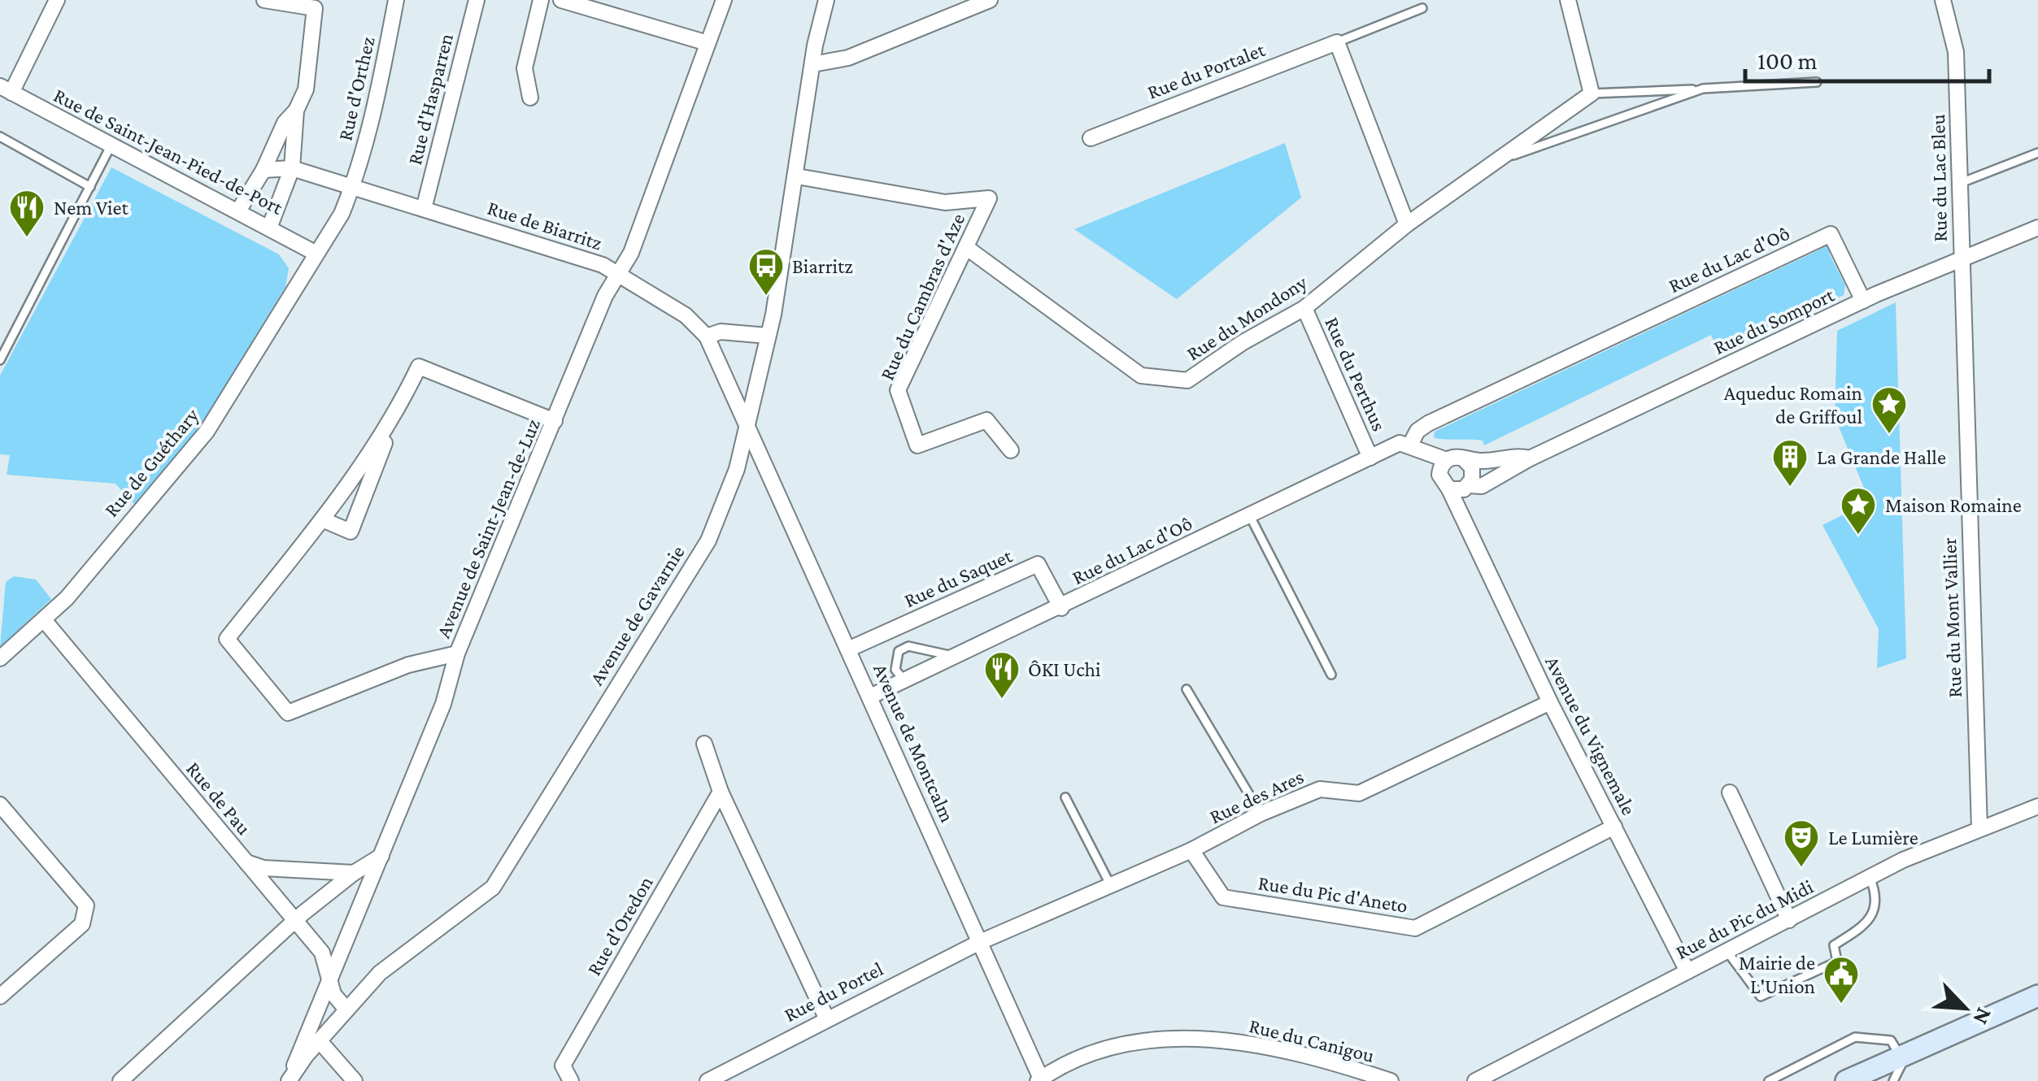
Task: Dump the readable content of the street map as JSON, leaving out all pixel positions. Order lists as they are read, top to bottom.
{
  "streets": {
    "street": [
      "Rue du Portalet",
      "Rue d'Orthez",
      "Rue d'Hasparren",
      "Rue de Saint-Jean-Pied-de-Port",
      "Rue du Lac Bleu",
      "Rue de Biarritz",
      "Rue du Lac d'Oô",
      "Rue du Cambras d'Aze",
      "Rue du Mondony",
      "Rue du Somport",
      "Rue du Perthus",
      "Rue de Guéthary",
      "Avenue de Saint-Jean-de-Luz",
      "Rue du Saquet",
      "Avenue de Gavarnie",
      "Rue du Mont Vallier",
      "Avenue du Vignemale",
      "Avenue de Montcalm",
      "Rue des Ares",
      "Rue de Pau",
      "Rue du Pic d'Aneto",
      "Rue du Pic du Midi",
      "Rue d'Oredon",
      "Rue du Portel",
      "Rue du Canigou"
    ]
  },
  "crossings": [
    ["Rue d'Orthez", "Rue de Biarritz"],
    ["Rue d'Orthez", "Rue de Guéthary"],
    ["Rue d'Hasparren", "Rue de Biarritz"],
    ["Rue de Saint-Jean-Pied-de-Port", "Rue de Guéthary"],
    ["Rue du Lac Bleu", "Rue du Somport"],
    ["Rue du Lac Bleu", "Rue du Mont Vallier"],
    ["Rue de Biarritz", "Rue de Guéthary"],
    ["Rue de Biarritz", "Avenue de Saint-Jean-de-Luz"],
    ["Rue de Biarritz", "Avenue de Gavarnie"],
    ["Rue de Biarritz", "Avenue de Montcalm"],
    ["Rue du Lac d'Oô", "Rue du Somport"],
    ["Rue du Lac d'Oô", "Rue du Perthus"],
    ["Rue du Lac d'Oô", "Rue du Saquet"],
    ["Rue du Lac d'Oô", "Avenue de Montcalm"],
    ["Rue du Cambras d'Aze", "Rue du Mondony"],
    ["Rue du Cambras d'Aze", "Avenue de Gavarnie"],
    ["Rue du Mondony", "Rue du Perthus"],
    ["Rue du Somport", "Rue du Mont Vallier"],
    ["Rue du Somport", "Avenue du Vignemale"],
    ["Rue de Guéthary", "Rue de Pau"],
    ["Avenue de Saint-Jean-de-Luz", "Avenue de Gavarnie"],
    ["Avenue de Saint-Jean-de-Luz", "Rue de Pau"],
    ["Rue du Saquet", "Avenue de Montcalm"],
    ["Avenue de Gavarnie", "Avenue de Montcalm"],
    ["Avenue de Gavarnie", "Rue de Pau"],
    ["Rue du Mont Vallier", "Rue du Pic du Midi"],
    ["Avenue du Vignemale", "Rue des Ares"],
    ["Avenue du Vignemale", "Rue du Pic d'Aneto"],
    ["Avenue du Vignemale", "Rue du Pic du Midi"],
    ["Avenue de Montcalm", "Rue des Ares"],
    ["Avenue de Montcalm", "Rue du Portel"],
    ["Avenue de Montcalm", "Rue du Canigou"],
    ["Rue des Ares", "Rue du Pic d'Aneto"],
    ["Rue des Ares", "Rue du Portel"]
  ],
  "places": {
    "restaurant": ["Nem Viet", "ÔKI Uchi"],
    "bus stop": ["Biarritz"],
    "place": ["Aqueduc Romain de Griffoul", "Maison Romaine"],
    "building": ["La Grande Halle"],
    "theatre": ["Le Lumière"],
    "public building": ["Mairie de L'Union"]
  },
  "scale_bar": "100 m",
  "north": "bottom right"
}
